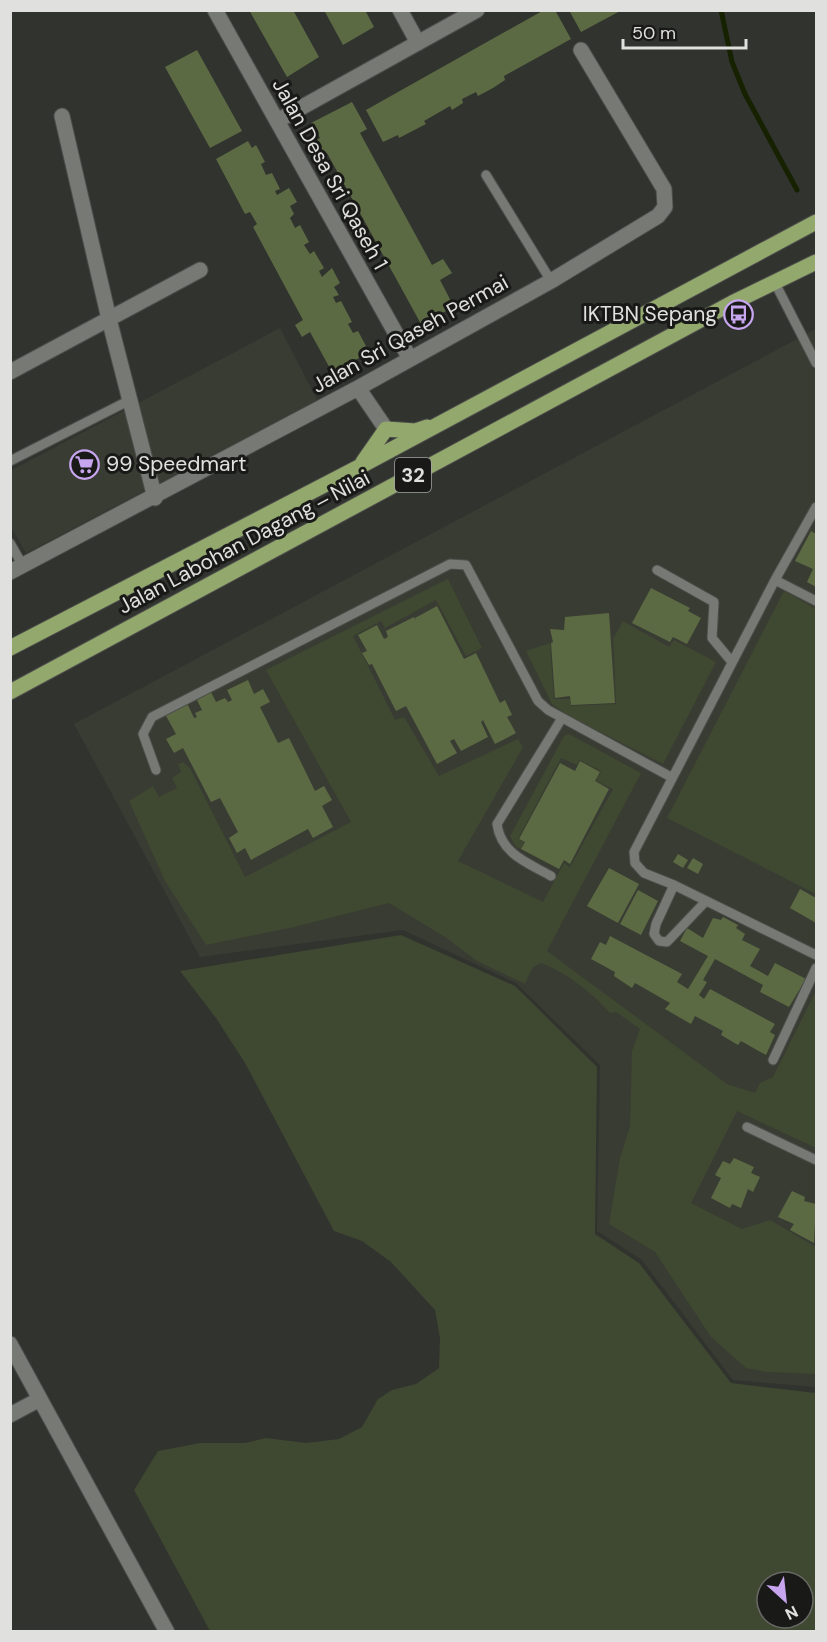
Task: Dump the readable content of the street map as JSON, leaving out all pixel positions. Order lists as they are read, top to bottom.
{
  "streets": {
    "main road": ["32", "Jalan Labohan Dagang ‒ Nilai"],
    "street": ["Jalan Desa Sri Qaseh 1", "Jalan Sri Qaseh Permai"]
  },
  "crossings": [
    ["Jalan Desa Sri Qaseh 1", "Jalan Sri Qaseh Permai"]
  ],
  "places": {
    "bus stop": ["IKTBN Sepang"],
    "supermarket": ["99 Speedmart"]
  },
  "scale_bar": "50 m",
  "north": "bottom right"
}
